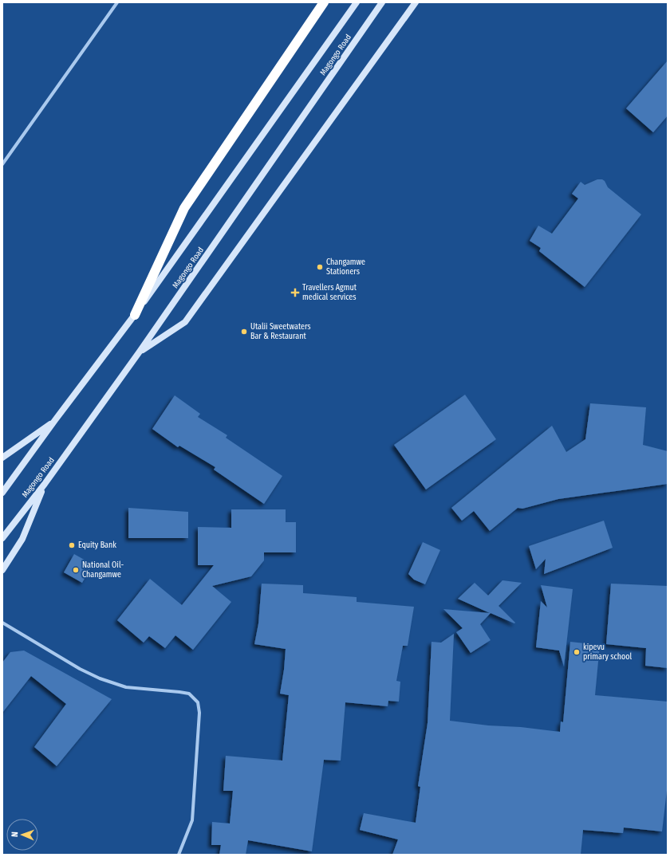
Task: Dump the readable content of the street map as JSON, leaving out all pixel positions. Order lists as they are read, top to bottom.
{
  "streets": {
    "main road": ["Magongo Road"]
  },
  "places": {
    "other": [
      "Changamwe Stationers",
      "Utalii Sweetwaters Bar & Restaurant",
      "Equity Bank",
      "National Oil- Changamwe",
      "kipevu primary school"
    ],
    "health": ["Travellers Agmut medical services"]
  },
  "north": "left"
}
